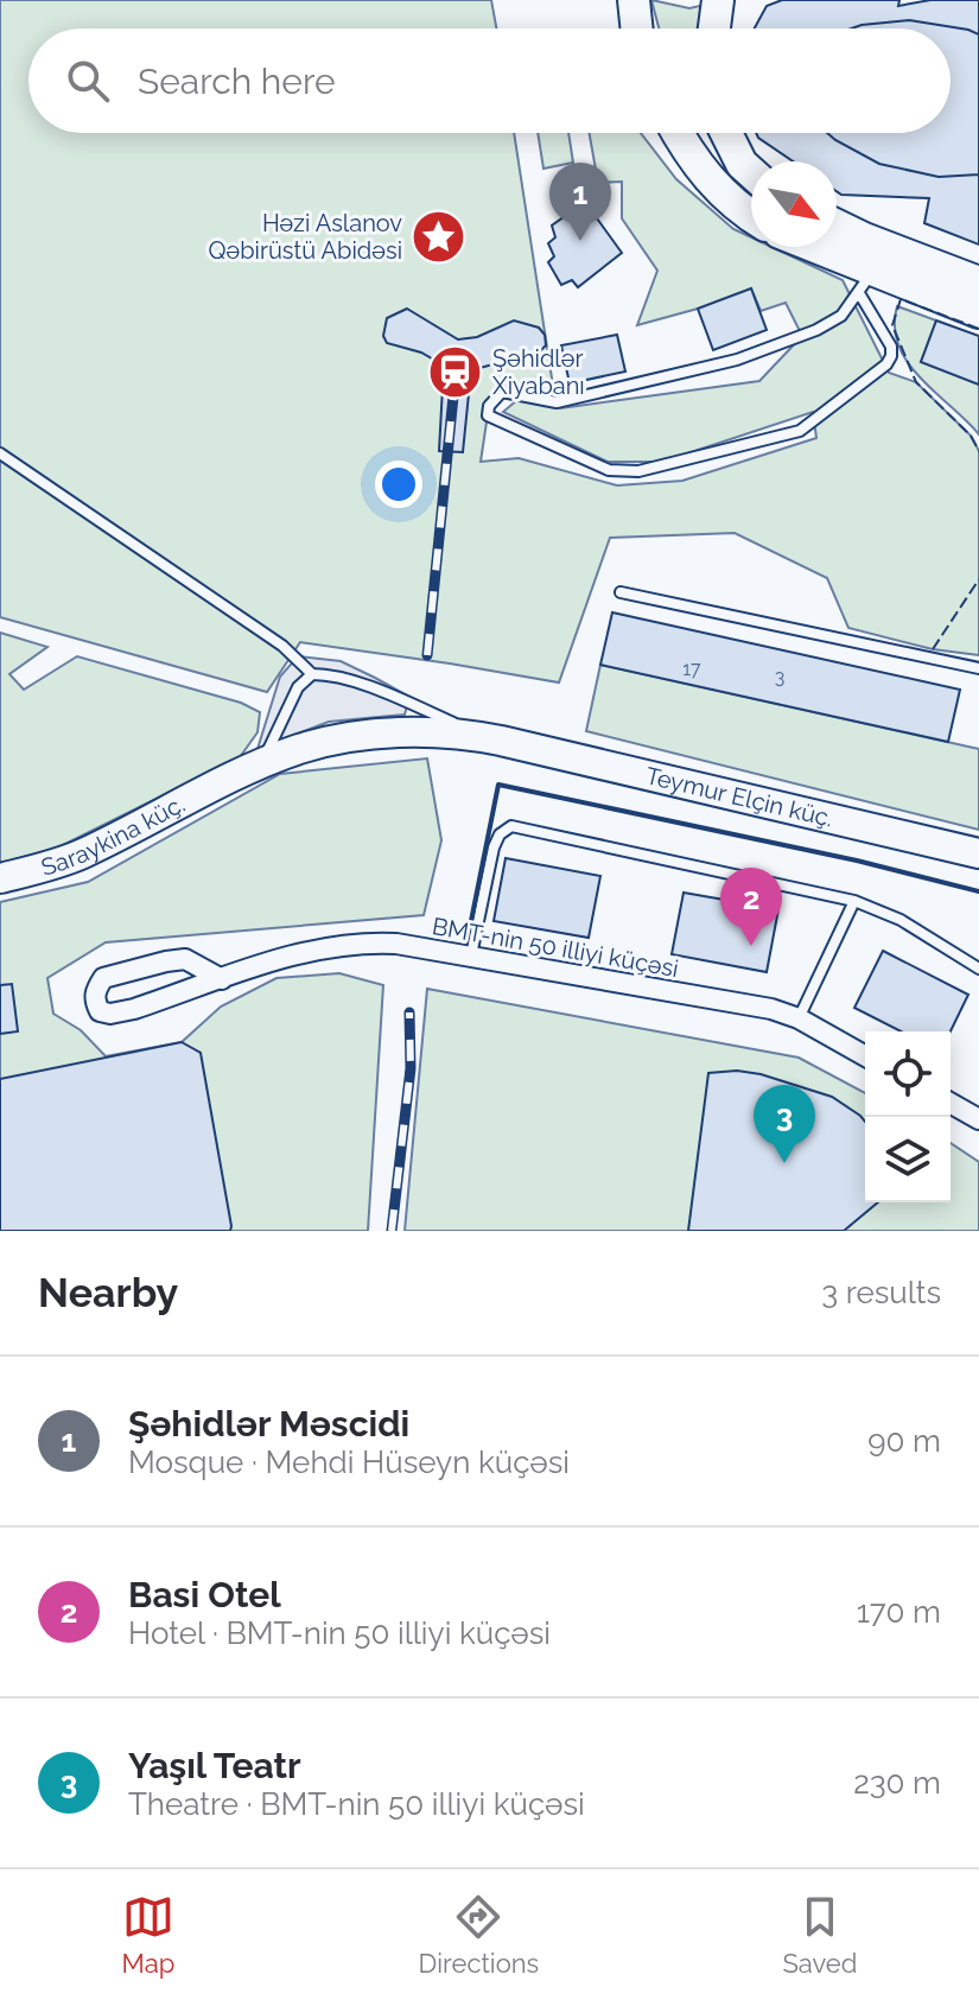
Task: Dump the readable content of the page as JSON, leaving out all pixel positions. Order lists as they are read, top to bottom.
{
  "streets": {
    "street": ["Teymur Elçin küç.", "Saraykina küç.", "BMT-nin 50 illiyi küçəsi"]
  },
  "places": {
    "place": ["Həzi Aslanov Qəbirüstü Abidəsi"],
    "station": ["Şəhidlər Xiyabanı"]
  },
  "house_numbers": ["17", "3"],
  "north": "bottom right",
  "page": {
    "search": "Search here",
    "pins": ["1", "2", "3"],
    "heading": ["Nearby", "3 results"],
    "list": [
      {
        "mark": "1",
        "name": "Şəhidlər Məscidi",
        "note": "Mosque · Mehdi Hüseyn küçəsi",
        "value": "90 m"
      },
      {
        "mark": "2",
        "name": "Basi Otel",
        "note": "Hotel · BMT-nin 50 illiyi küçəsi",
        "value": "170 m"
      },
      {
        "mark": "3",
        "name": "Yaşıl Teatr",
        "note": "Theatre · BMT-nin 50 illiyi küçəsi",
        "value": "230 m"
      }
    ],
    "nav": ["Map", "Directions", "Saved"]
  }
}
